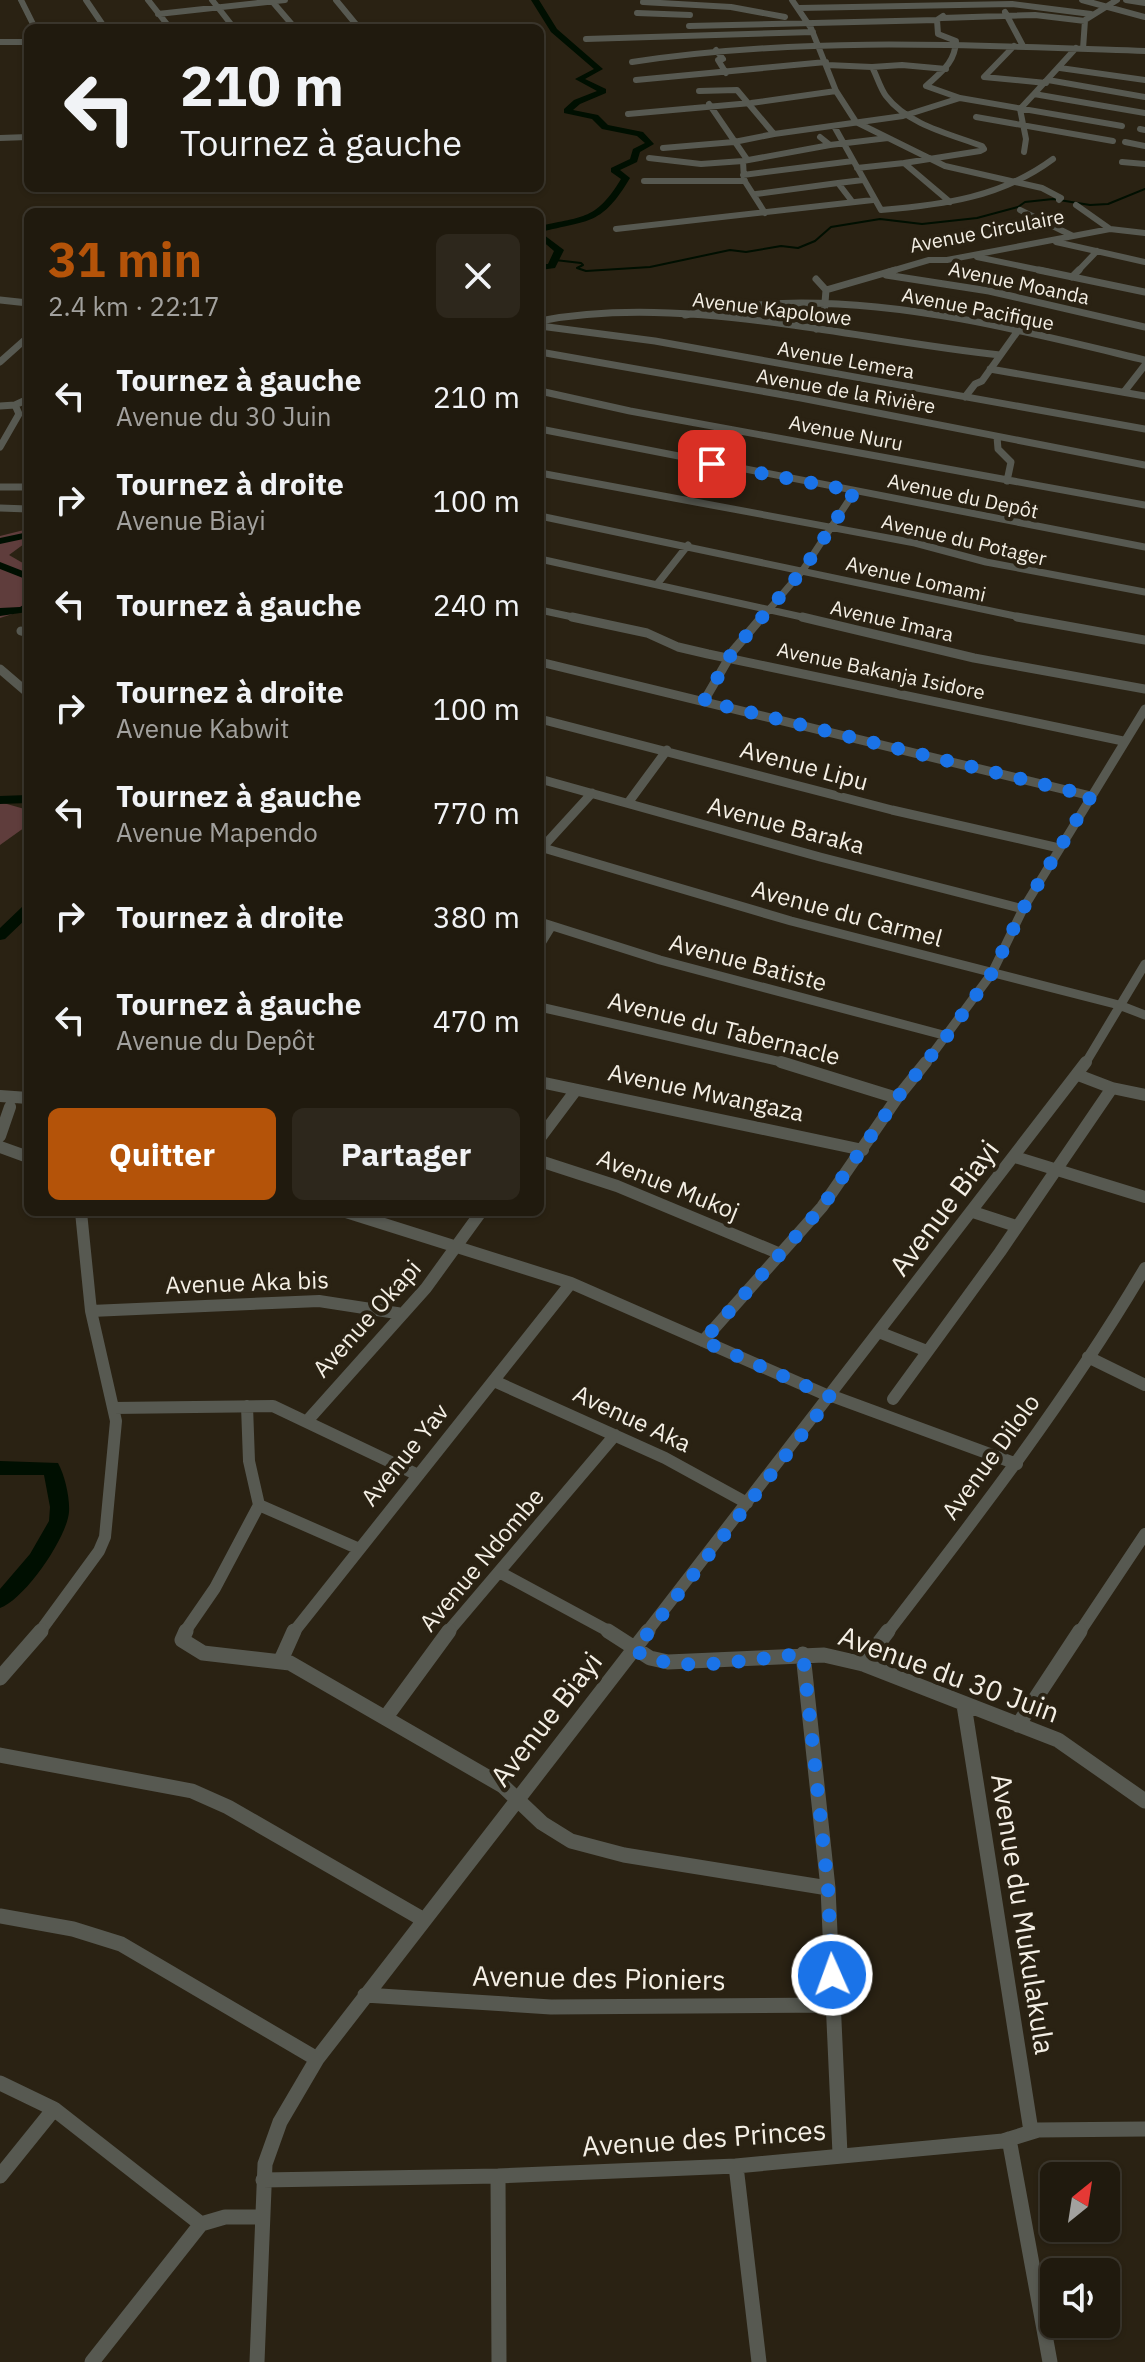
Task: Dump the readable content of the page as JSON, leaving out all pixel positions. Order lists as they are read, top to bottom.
{
  "streets": {
    "street": [
      "Avenue Circulaire",
      "Avenue Moanda",
      "Avenue Kapolowe",
      "Avenue Pacifique",
      "Avenue Lemera",
      "Avenue de la Rivière",
      "Avenue Nuru",
      "Avenue du Depôt",
      "Avenue du Potager",
      "Avenue Lomami",
      "Avenue Imara",
      "Avenue Bakanja Isidore",
      "Avenue Lipu",
      "Avenue Baraka",
      "Avenue du Carmel",
      "Avenue Batiste",
      "Avenue du Tabernacle",
      "Avenue Mwangaza",
      "Avenue Mukoj",
      "Avenue Biayi",
      "Avenue Aka bis",
      "Avenue Okapi",
      "Avenue Aka",
      "Avenue Yav",
      "Avenue Dilolo",
      "Avenue Ndombe",
      "Avenue du 30 Juin",
      "Avenue du Mukulakula",
      "Avenue des Pioniers",
      "Avenue des Princes"
    ]
  },
  "crossings": [
    ["Avenue Circulaire", "Avenue Moanda"],
    ["Avenue Kapolowe", "Avenue Pacifique"],
    ["Avenue du Carmel", "Avenue Biayi"],
    ["Avenue Biayi", "Avenue Aka"],
    ["Avenue Biayi", "Avenue du 30 Juin"],
    ["Avenue Biayi", "Avenue des Pioniers"],
    ["Avenue Biayi", "Avenue des Princes"],
    ["Avenue Aka bis", "Avenue Okapi"],
    ["Avenue Aka", "Avenue Yav"],
    ["Avenue Aka", "Avenue Ndombe"],
    ["Avenue Dilolo", "Avenue du 30 Juin"],
    ["Avenue Ndombe", "Avenue du 30 Juin"],
    ["Avenue du 30 Juin", "Avenue du Mukulakula"],
    ["Avenue du Mukulakula", "Avenue des Princes"]
  ],
  "north": "top right",
  "page": {
    "turn": ["210 m", "Tournez à gauche"],
    "heading": ["31 min", "2.4 km · 22:17"],
    "list": [
      {
        "name": "Tournez à gauche",
        "note": "Avenue du 30 Juin",
        "value": "210 m"
      },
      {
        "name": "Tournez à droite",
        "note": "Avenue Biayi",
        "value": "100 m"
      },
      {
        "name": "Tournez à gauche",
        "value": "240 m"
      },
      {
        "name": "Tournez à droite",
        "note": "Avenue Kabwit",
        "value": "100 m"
      },
      {
        "name": "Tournez à gauche",
        "note": "Avenue Mapendo",
        "value": "770 m"
      },
      {
        "name": "Tournez à droite",
        "value": "380 m"
      },
      {
        "name": "Tournez à gauche",
        "note": "Avenue du Depôt",
        "value": "470 m"
      }
    ],
    "buttons": ["Quitter", "Partager"]
  }
}
